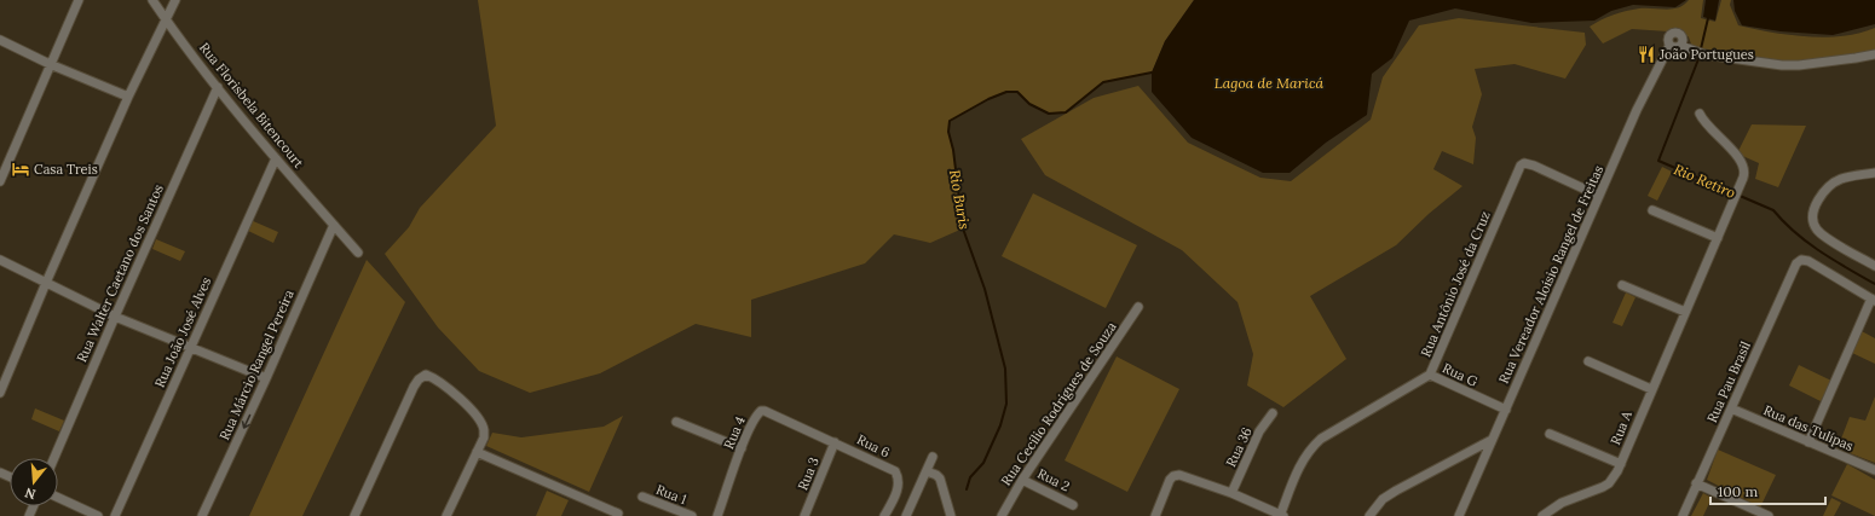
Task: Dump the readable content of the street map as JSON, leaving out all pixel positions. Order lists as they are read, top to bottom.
{
  "streets": {
    "street": [
      "Rua Florisbela Bitencourt",
      "Rua Walter Caetano dos Santos",
      "Rua Vereador Aloísio Rangel de Freitas",
      "Rua Antônio José da Cruz",
      "Rua João José Alves",
      "Rua Márcio Rangel Pereira",
      "Rua G",
      "Rua Pau Brasil",
      "Rua Cecílio Rodrigues de Souza",
      "Rua A",
      "Rua das Tulípas",
      "Rua 4",
      "Rua 6",
      "Rua 36",
      "Rua 3",
      "Rua 2",
      "Rua 1"
    ]
  },
  "crossings": [
    ["Rua Florisbela Bitencourt", "Rua Walter Caetano dos Santos"],
    ["Rua Florisbela Bitencourt", "Rua João José Alves"],
    ["Rua Florisbela Bitencourt", "Rua Márcio Rangel Pereira"],
    ["Rua Vereador Aloísio Rangel de Freitas", "Rua Antônio José da Cruz"],
    ["Rua Vereador Aloísio Rangel de Freitas", "Rua G"],
    ["Rua Antônio José da Cruz", "Rua G"],
    ["Rua Pau Brasil", "Rua das Tulípas"],
    ["Rua Cecílio Rodrigues de Souza", "Rua 2"],
    ["Rua 4", "Rua 6"],
    ["Rua 4", "Rua 3"],
    ["Rua 6", "Rua 3"]
  ],
  "one_way": ["Rua Márcio Rangel Pereira"],
  "water": ["Lagoa de Maricá", "Rio Retiro", "Rio Buris"],
  "places": {
    "restaurant": ["João Portugues"],
    "hotel": ["Casa Treis"]
  },
  "scale_bar": "100 m",
  "north": "bottom"
}
